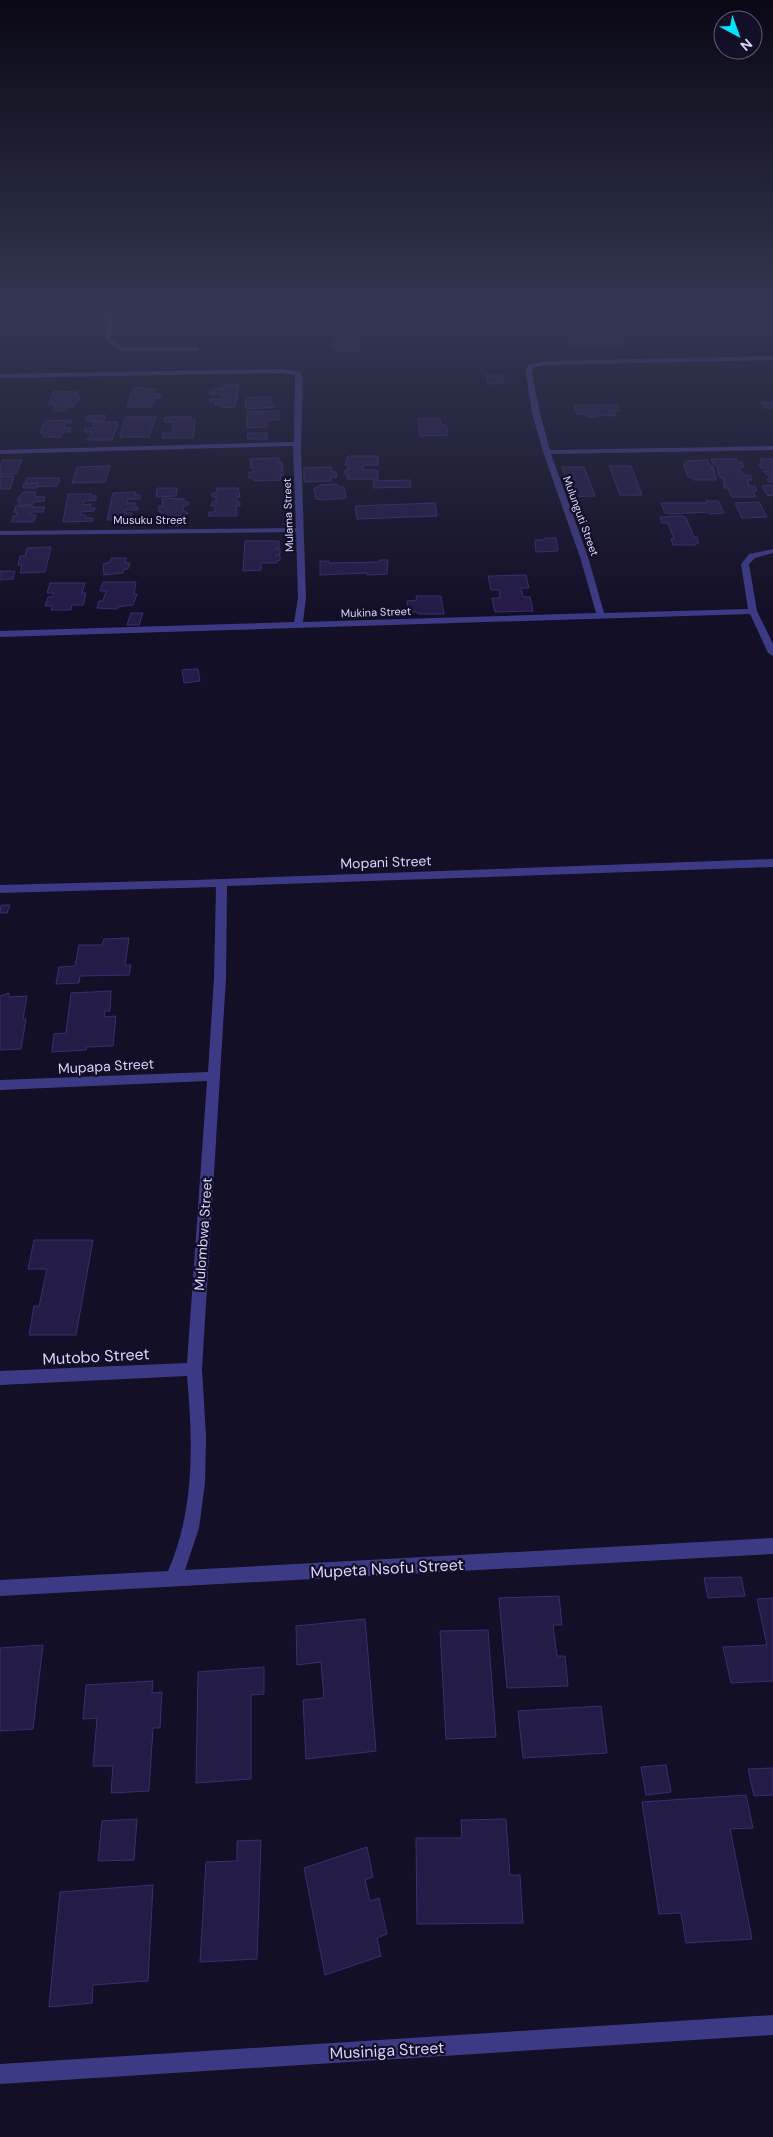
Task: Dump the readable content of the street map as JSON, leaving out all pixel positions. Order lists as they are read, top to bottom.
{
  "streets": {
    "street": [
      "Mulama Street",
      "Mulunguti Street",
      "Musuku Street",
      "Mukina Street",
      "Mopani Street",
      "Mupapa Street",
      "Mulombwa Street",
      "Mutobo Street",
      "Mupeta Nsofu Street",
      "Musiniga Street"
    ]
  },
  "crossings": [
    ["Mulama Street", "Musuku Street"],
    ["Mulama Street", "Mukina Street"],
    ["Mulunguti Street", "Mukina Street"],
    ["Mopani Street", "Mulombwa Street"],
    ["Mupapa Street", "Mulombwa Street"],
    ["Mulombwa Street", "Mutobo Street"],
    ["Mulombwa Street", "Mupeta Nsofu Street"]
  ],
  "north": "bottom right"
}
